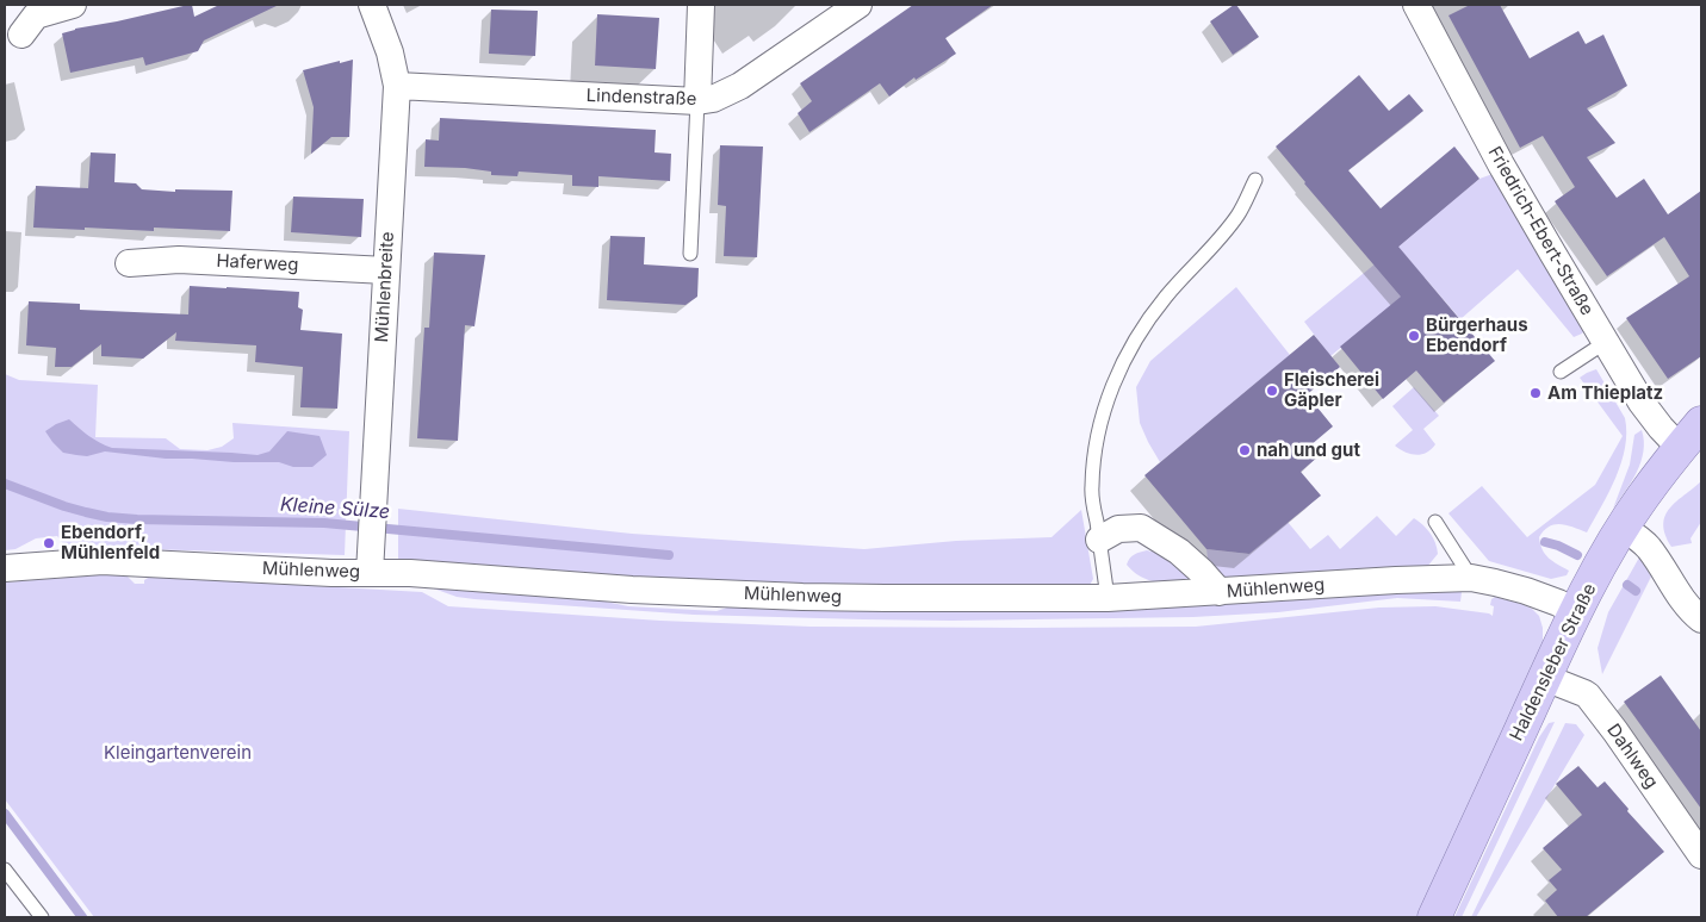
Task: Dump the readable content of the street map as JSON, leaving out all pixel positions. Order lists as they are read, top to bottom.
{
  "streets": {
    "main road": ["Haldensleber Straße"],
    "street": [
      "Lindenstraße",
      "Friedrich-Ebert-Straße",
      "Haferweg",
      "Mühlenbreite",
      "Mühlenweg",
      "Dahlweg"
    ]
  },
  "crossings": [
    ["Lindenstraße", "Mühlenbreite"],
    ["Friedrich-Ebert-Straße", "Haldensleber Straße"],
    ["Haferweg", "Mühlenbreite"],
    ["Mühlenbreite", "Mühlenweg"],
    ["Mühlenweg", "Haldensleber Straße"],
    ["Haldensleber Straße", "Dahlweg"]
  ],
  "water": ["Kleine Sülze"],
  "parks": ["Kleingartenverein"],
  "places": [
    "Bürgerhaus Ebendorf",
    "Fleischerei Gäpler",
    "Am Thieplatz",
    "nah und gut",
    "Ebendorf, Mühlenfeld"
  ]
}
